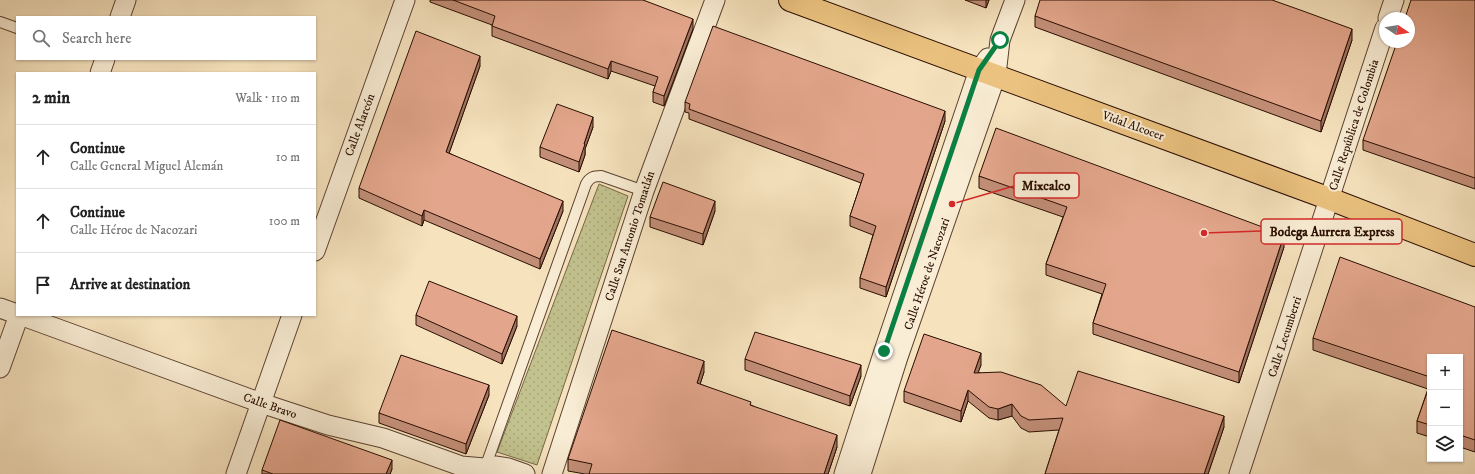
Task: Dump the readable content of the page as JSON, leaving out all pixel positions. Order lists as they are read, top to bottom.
{
  "streets": {
    "main road": ["Vidal Alcocer"],
    "street": [
      "Calle Alarcón",
      "Calle República de Colombia",
      "Calle San Antonio Tomatlán",
      "Calle Héroe de Nacozari",
      "Calle Lecumberri",
      "Calle Bravo"
    ]
  },
  "crossings": [
    ["Calle República de Colombia", "Vidal Alcocer"],
    ["Calle República de Colombia", "Calle Lecumberri"],
    ["Vidal Alcocer", "Calle Héroe de Nacozari"],
    ["Vidal Alcocer", "Calle Lecumberri"]
  ],
  "places": ["Mixcalco", "Bodega Aurrera Express"],
  "north": "right",
  "page": {
    "search": "Search here",
    "heading": ["2 min", "Walk · 110 m"],
    "list": [
      ["Continue", "Calle General Miguel Alemán", "10 m"],
      ["Continue", "Calle Héroe de Nacozari", "100 m"],
      "Arrive at destination"
    ],
    "map_buttons": ["+", "−"]
  }
}
